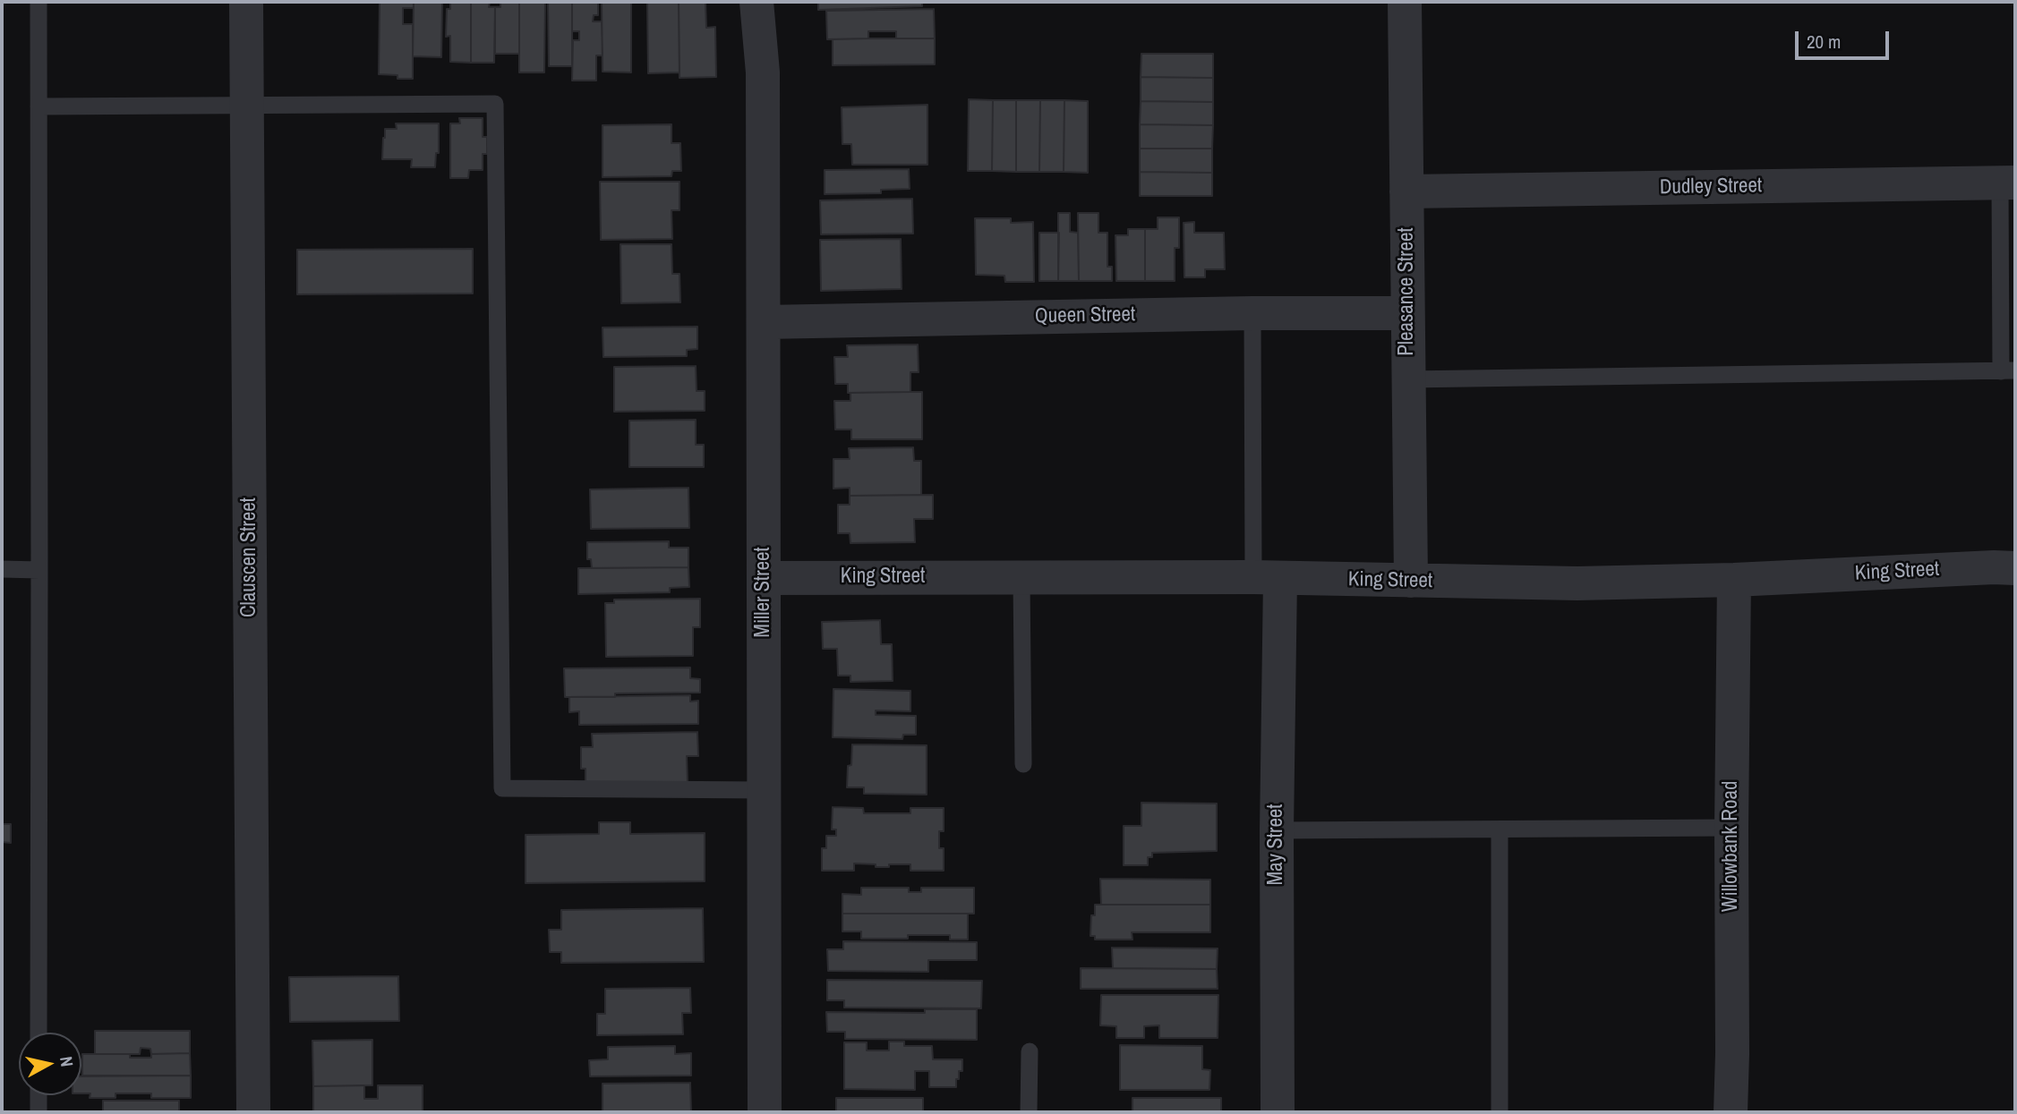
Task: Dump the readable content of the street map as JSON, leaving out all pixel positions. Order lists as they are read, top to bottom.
{
  "streets": {
    "street": [
      "Dudley Street",
      "Pleasance Street",
      "Queen Street",
      "Clauscen Street",
      "King Street",
      "Miller Street",
      "May Street",
      "Willowbank Road"
    ]
  },
  "crossings": [
    ["Dudley Street", "Pleasance Street"],
    ["Pleasance Street", "Queen Street"],
    ["Pleasance Street", "King Street"],
    ["Queen Street", "Miller Street"],
    ["King Street", "Miller Street"],
    ["King Street", "May Street"],
    ["King Street", "Willowbank Road"]
  ],
  "scale_bar": "20 m",
  "north": "right"
}
